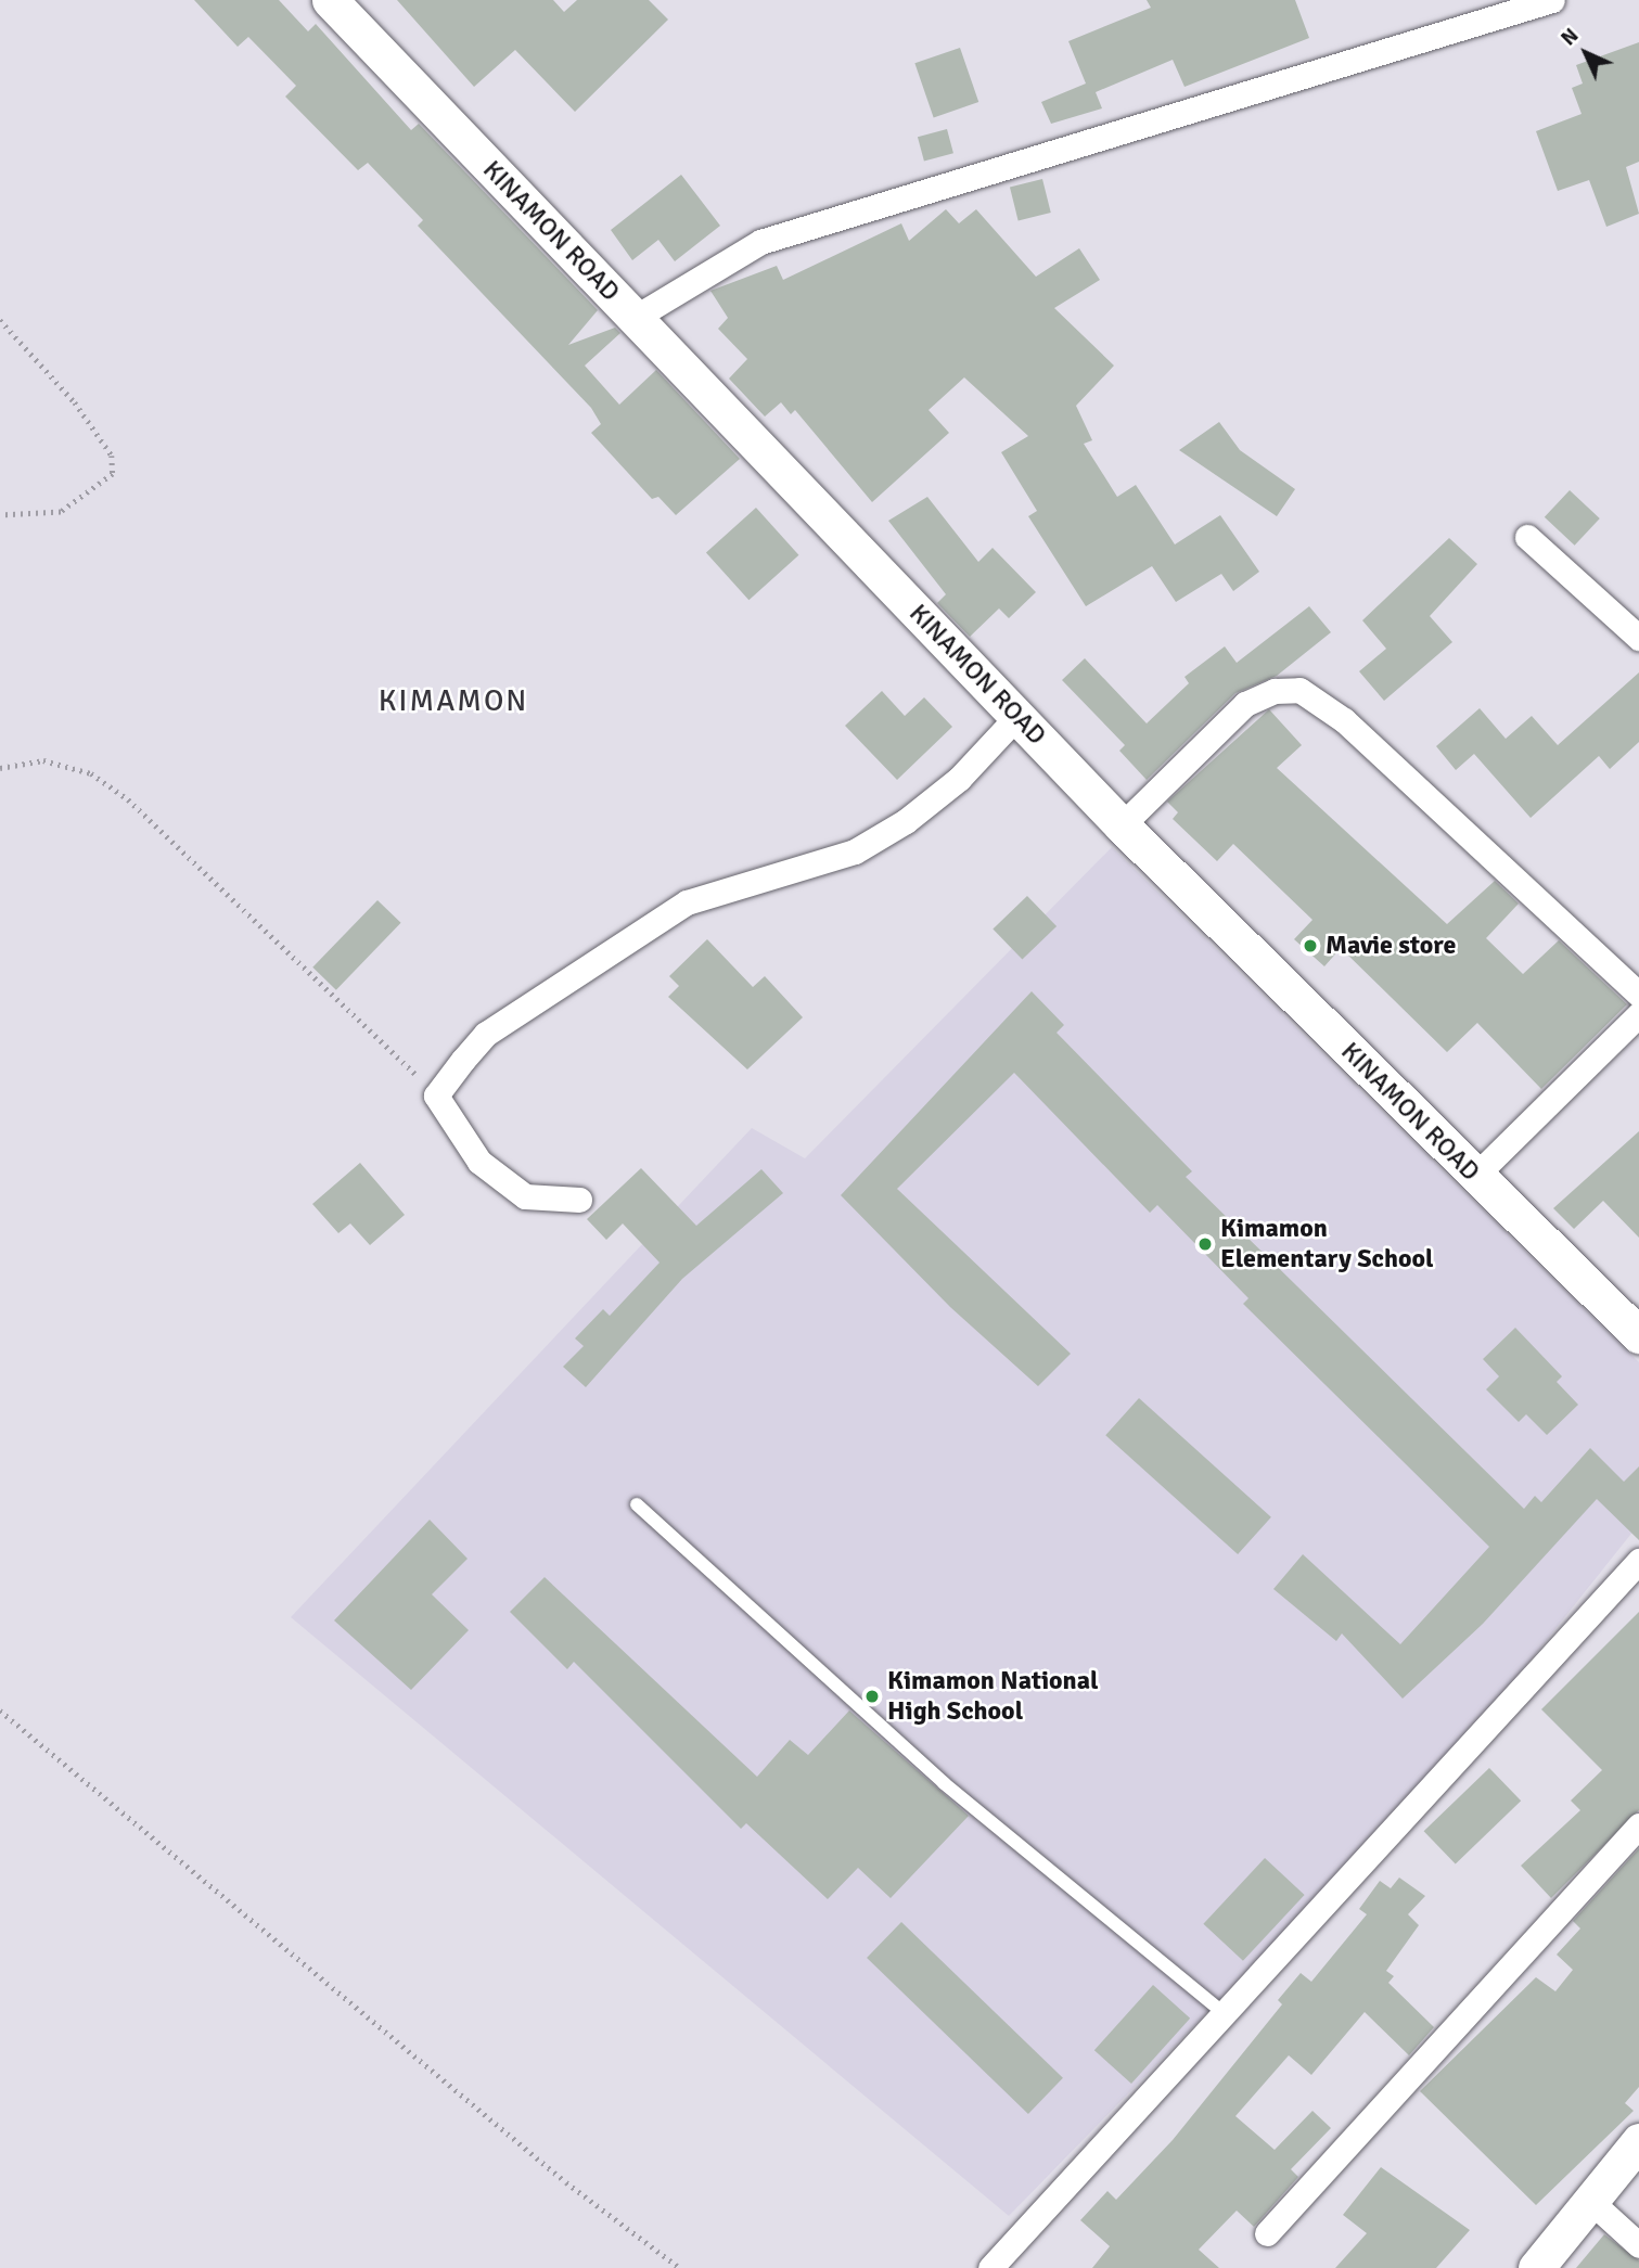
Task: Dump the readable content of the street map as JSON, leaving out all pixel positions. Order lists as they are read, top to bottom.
{
  "streets": {
    "street": ["KINAMON ROAD"]
  },
  "districts": ["KIMAMON"],
  "places": ["Mavie store", "Kimamon Elementary School", "Kimamon National High School"],
  "north": "top left"
}
